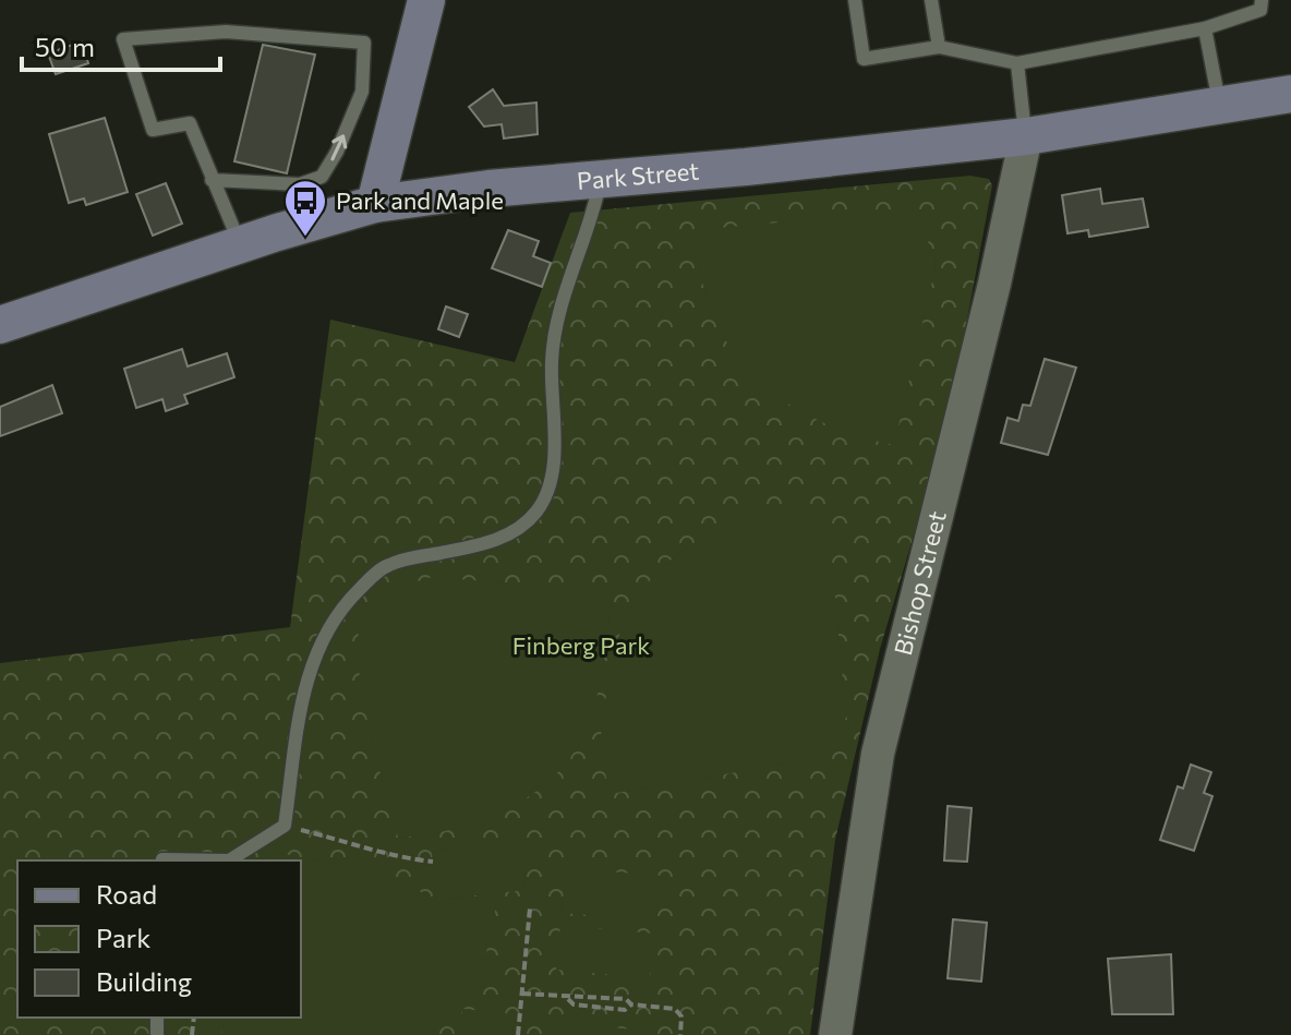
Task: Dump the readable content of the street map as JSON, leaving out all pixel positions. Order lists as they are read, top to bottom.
{
  "streets": {
    "main road": ["Park Street"],
    "street": ["Bishop Street"]
  },
  "crossings": [
    ["Park Street", "Bishop Street"]
  ],
  "parks": ["Finberg Park"],
  "places": {
    "bus stop": ["Park and Maple"]
  },
  "legend": ["Road", "Park", "Building"],
  "scale_bar": "50 m"
}
